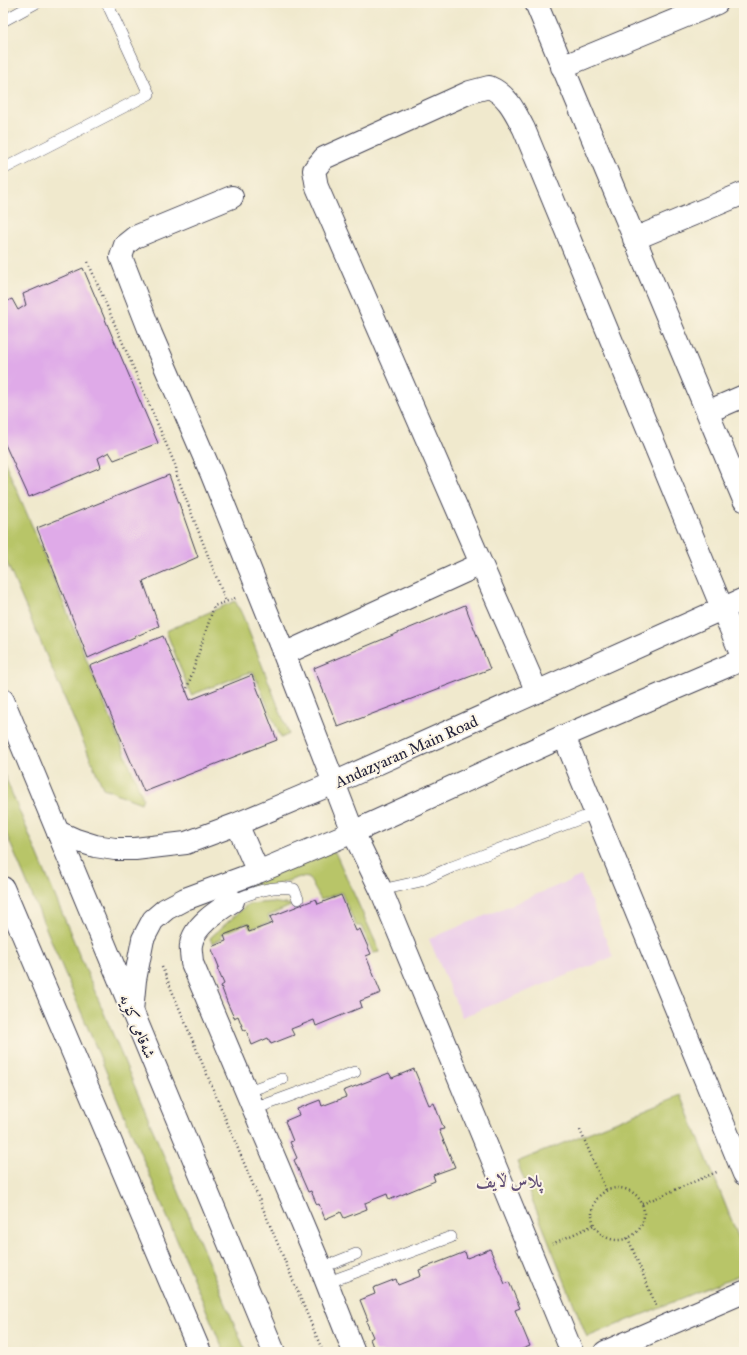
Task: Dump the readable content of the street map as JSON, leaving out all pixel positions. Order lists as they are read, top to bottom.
{
  "streets": {
    "main road": ["Andazyaran Main Road", "شەقامی کۆیە"]
  },
  "crossings": [
    ["Andazyaran Main Road", "شەقامی کۆیە"]
  ],
  "districts": ["پلاس ڵایف"]
}
